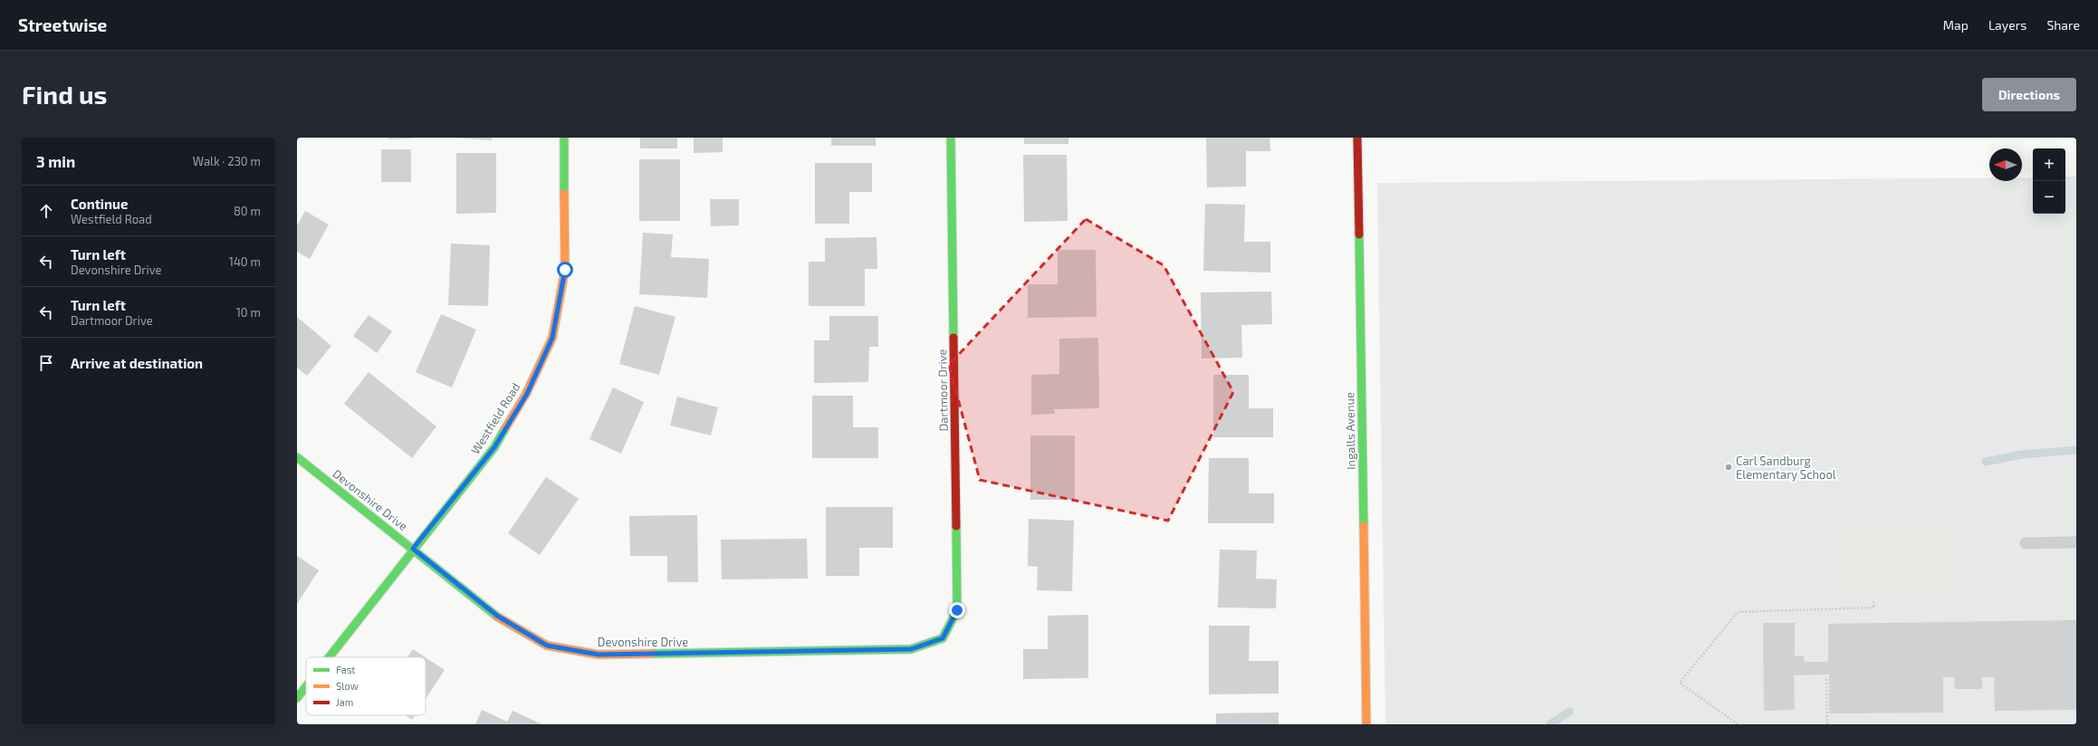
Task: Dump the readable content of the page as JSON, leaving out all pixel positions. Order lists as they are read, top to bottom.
{
  "streets": {
    "street": [
      "Dartmoor Drive",
      "Westfield Road",
      "Ingalls Avenue",
      "Devonshire Drive"
    ]
  },
  "crossings": [
    ["Dartmoor Drive", "Devonshire Drive"],
    ["Westfield Road", "Devonshire Drive"]
  ],
  "places": ["Carl Sandburg Elementary School"],
  "legend": ["Fast", "Slow", "Jam"],
  "north": "left",
  "page": {
    "header": "Streetwise",
    "nav": ["Map", "Layers", "Share"],
    "buttons": "Directions",
    "title": "Find us",
    "heading": ["3 min", "Walk · 230 m"],
    "map_buttons": ["+", "−"],
    "list": [
      ["Continue", "Westfield Road", "80 m"],
      ["Turn left", "Devonshire Drive", "140 m"],
      ["Turn left", "Dartmoor Drive", "10 m"],
      "Arrive at destination"
    ]
  }
}
